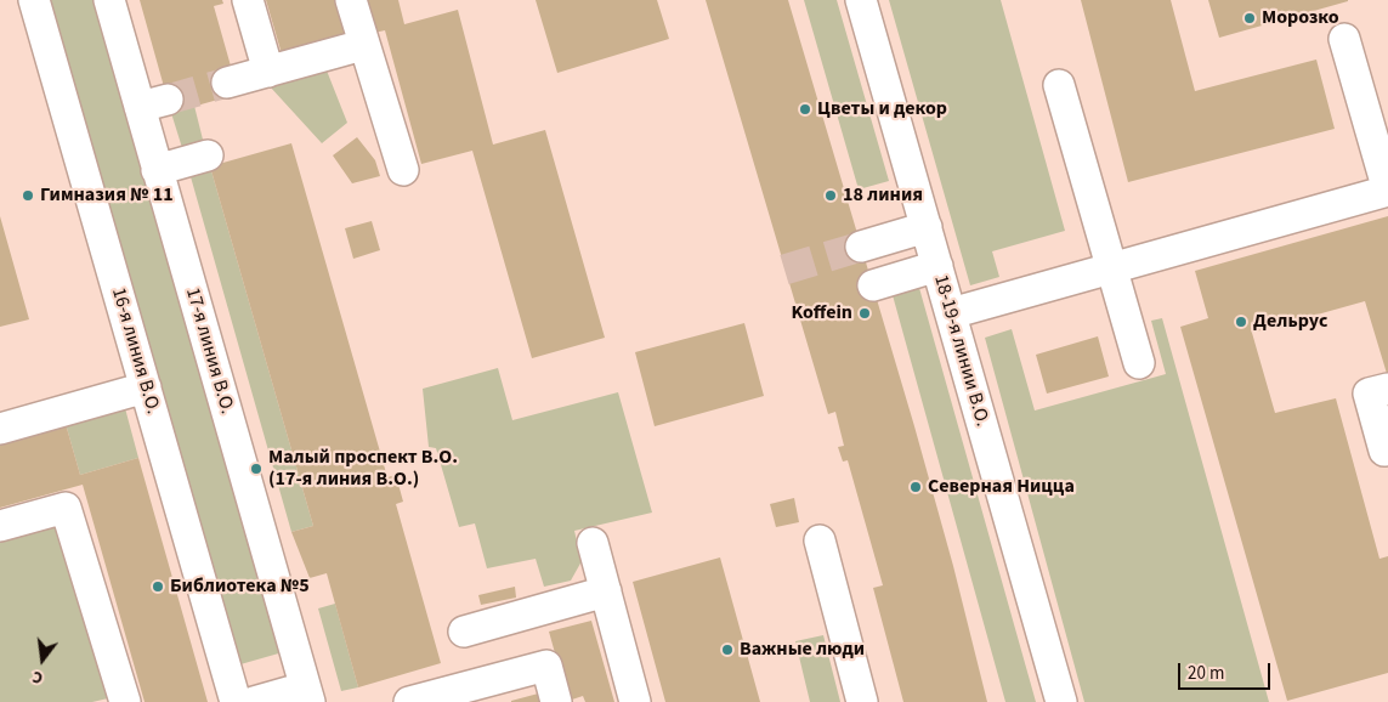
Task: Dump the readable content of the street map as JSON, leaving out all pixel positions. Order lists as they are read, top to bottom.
{
  "streets": {
    "street": ["16-я линия В.О.", "17-я линия В.О.", "18-19-я линии В.О."]
  },
  "places": [
    "Морозко",
    "Цветы и декор",
    "Гимназия № 11",
    "18 линия",
    "Koffein",
    "Дельрус",
    "Малый проспект В.О. (17-я линия В.О.)",
    "Северная Ницца",
    "Библиотека №5",
    "Важные люди"
  ],
  "scale_bar": "20 m",
  "north": "bottom"
}
